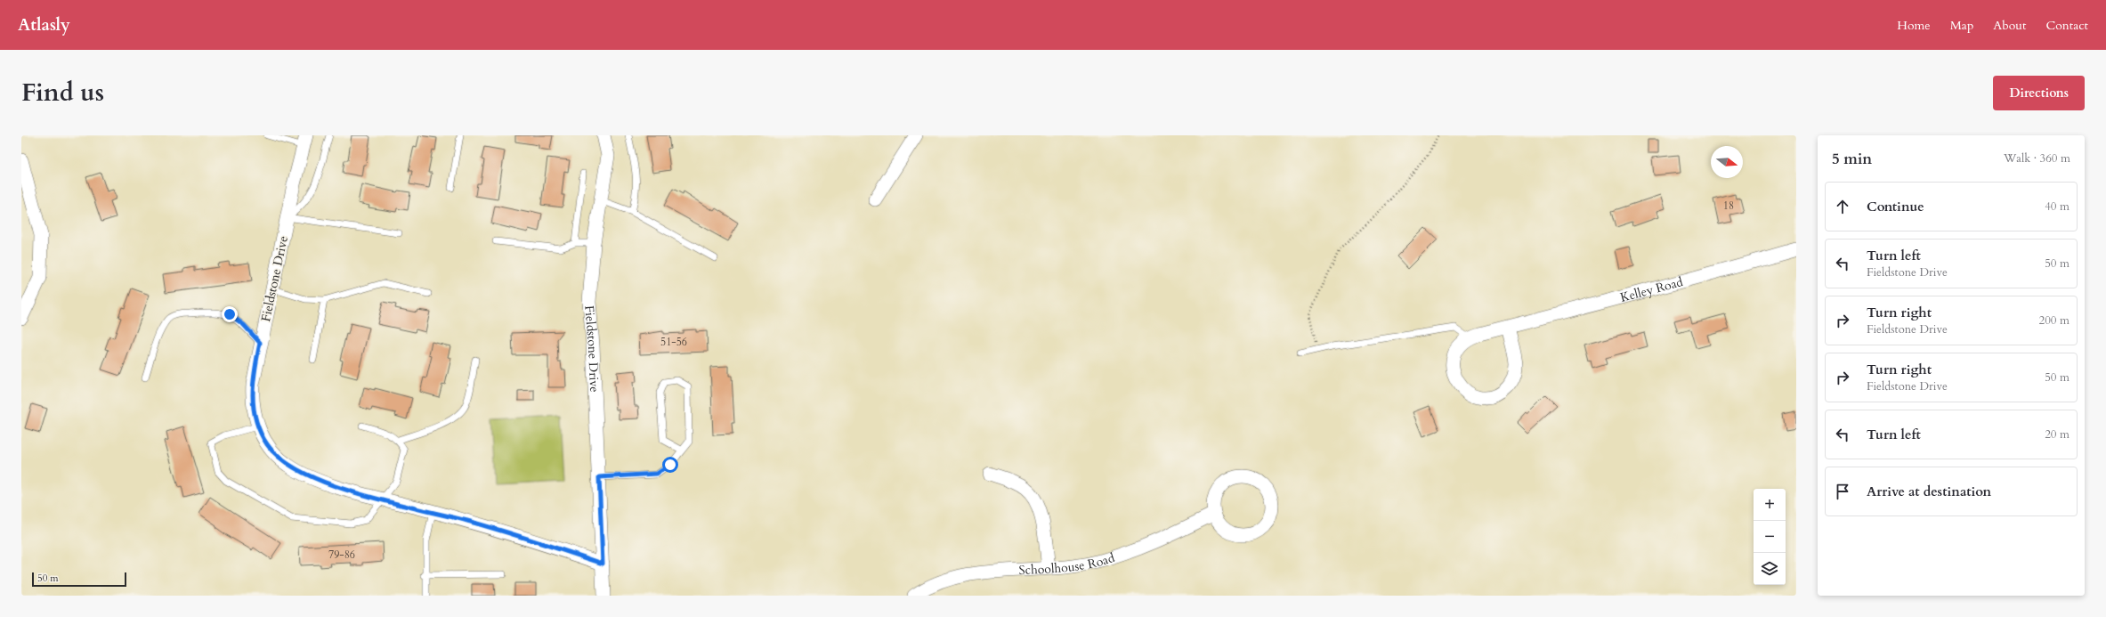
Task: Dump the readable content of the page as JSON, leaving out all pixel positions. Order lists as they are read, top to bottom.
{
  "streets": {
    "street": ["Fieldstone Drive", "Kelley Road", "Schoolhouse Road"]
  },
  "house_numbers": ["18", "51-56", "79-86"],
  "scale_bar": "50 m",
  "north": "right",
  "page": {
    "header": "Atlasly",
    "nav": [
      "Home",
      "Map",
      "About",
      "Contact"
    ],
    "title": "Find us",
    "buttons": "Directions",
    "heading": ["5 min", "Walk · 360 m"],
    "list": [
      ["Continue", "40 m"],
      ["Turn left", "Fieldstone Drive", "50 m"],
      ["Turn right", "Fieldstone Drive", "200 m"],
      ["Turn right", "Fieldstone Drive", "50 m"],
      ["Turn left", "20 m"],
      "Arrive at destination"
    ],
    "map_buttons": ["+", "−"],
    "scale": "50 m"
  }
}
